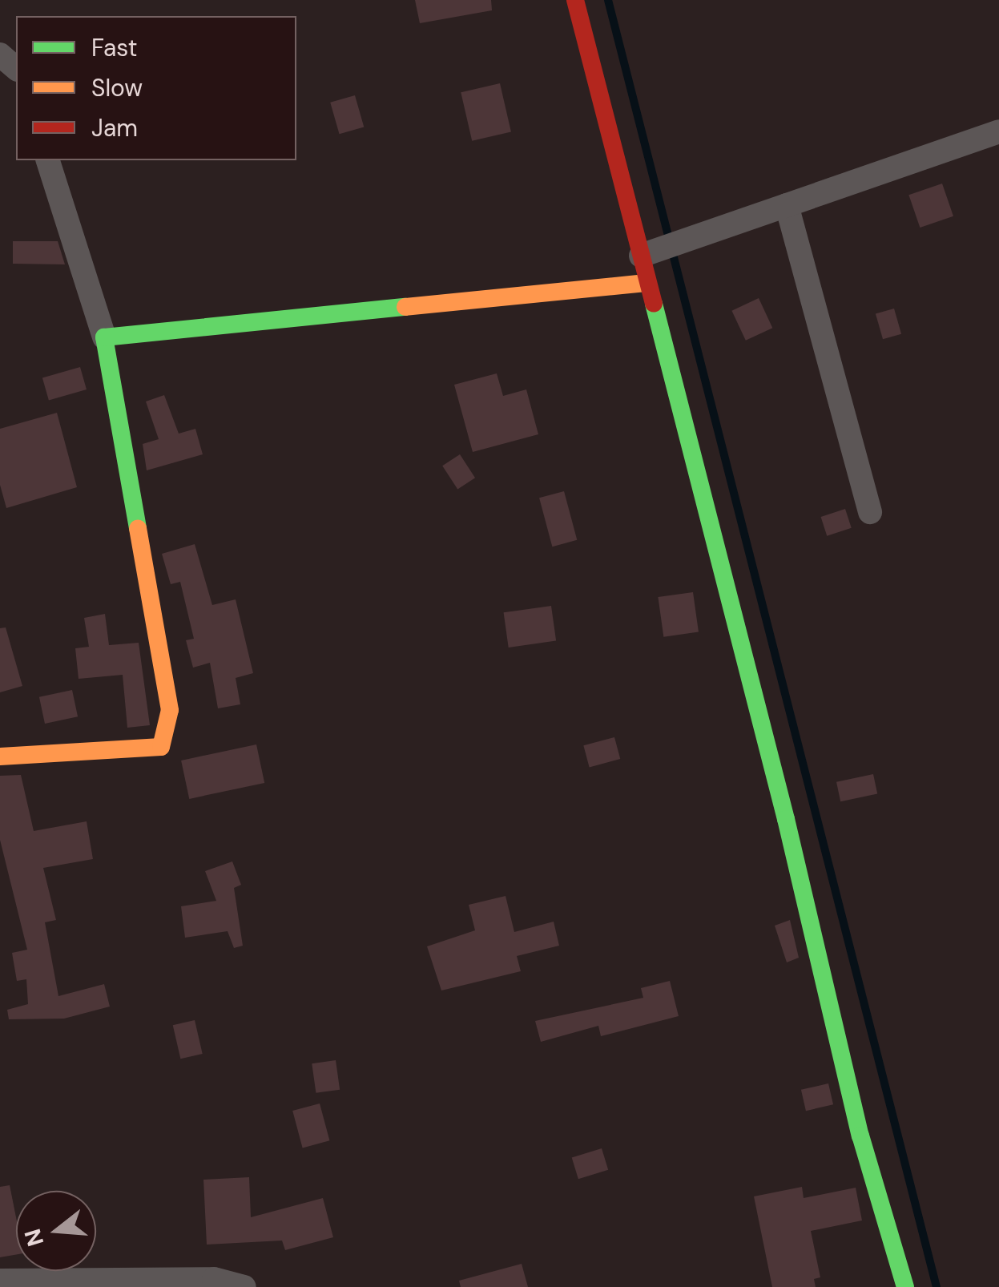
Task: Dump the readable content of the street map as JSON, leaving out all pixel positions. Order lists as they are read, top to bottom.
{
  "legend": ["Fast", "Slow", "Jam"],
  "north": "left"
}
